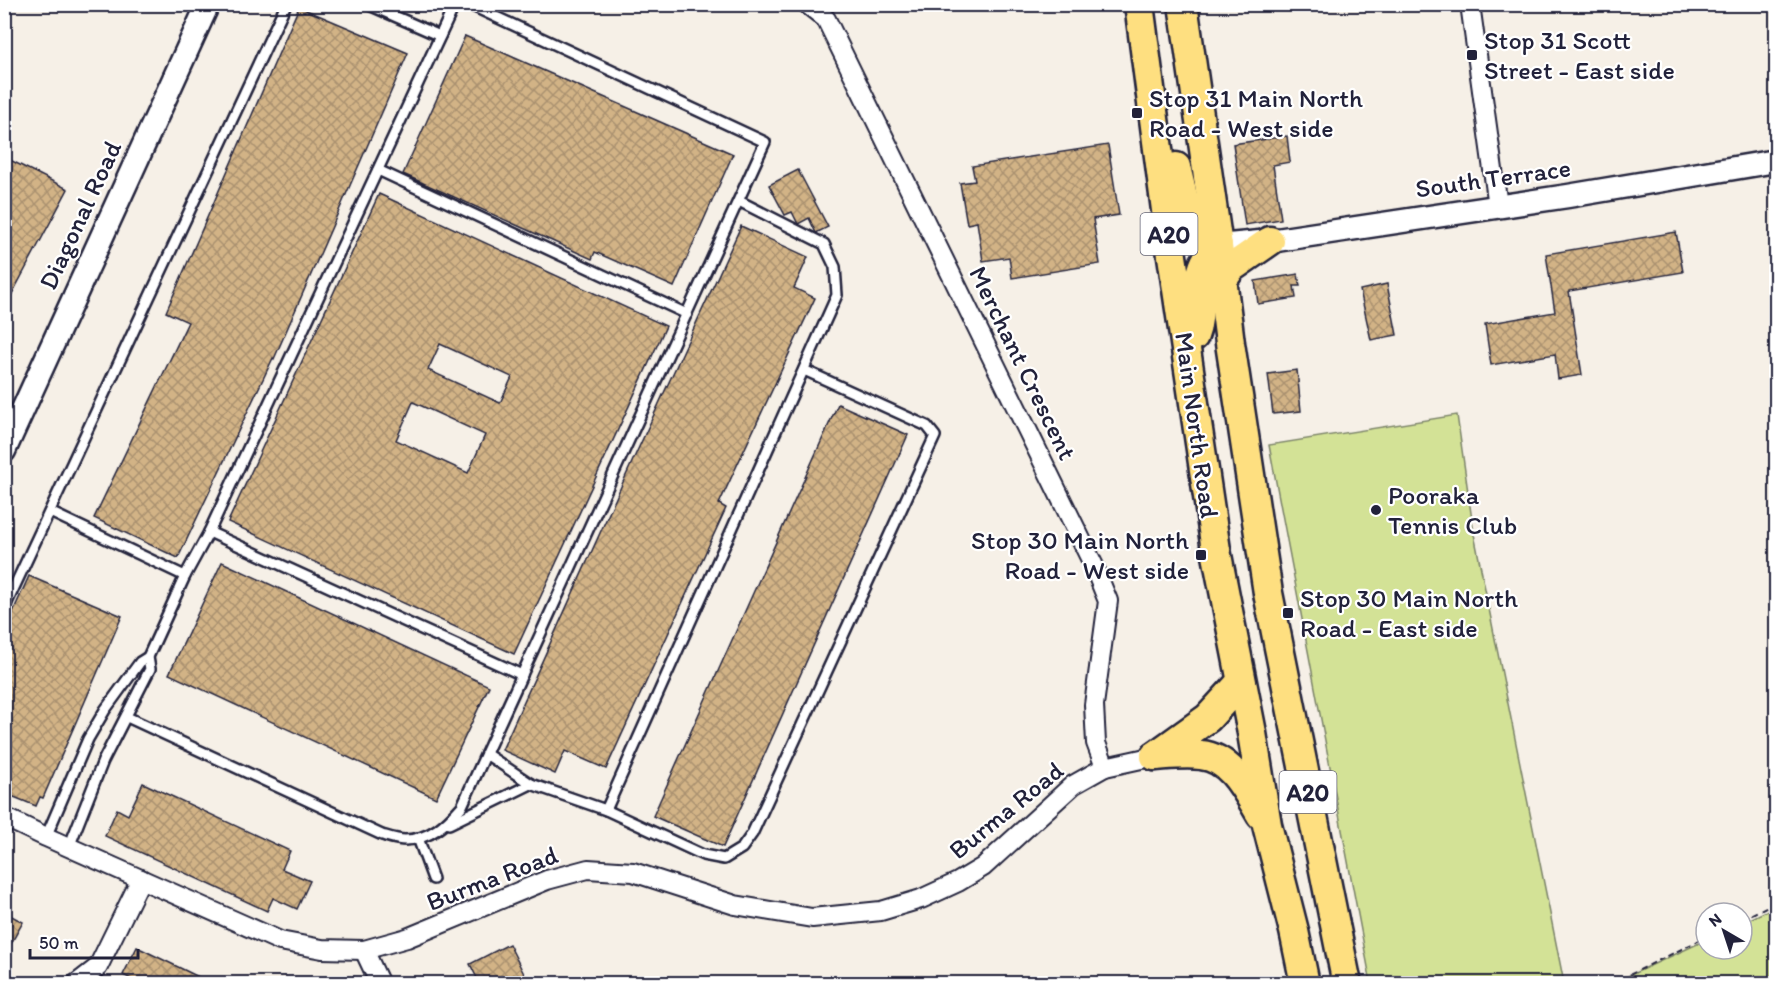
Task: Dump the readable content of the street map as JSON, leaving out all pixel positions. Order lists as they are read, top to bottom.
{
  "streets": {
    "highway": ["A20", "Main North Road"],
    "street": [
      "South Terrace",
      "Diagonal Road",
      "Merchant Crescent",
      "Burma Road"
    ]
  },
  "crossings": [
    ["South Terrace", "Main North Road"],
    ["Merchant Crescent", "Burma Road"]
  ],
  "places": {
    "transit": [
      "Stop 31 Scott Street - East side",
      "Stop 31 Main North Road - West side",
      "Stop 30 Main North Road - West side",
      "Stop 30 Main North Road - East side"
    ],
    "other": ["Pooraka Tennis Club"]
  },
  "scale_bar": "50 m",
  "north": "top left"
}
